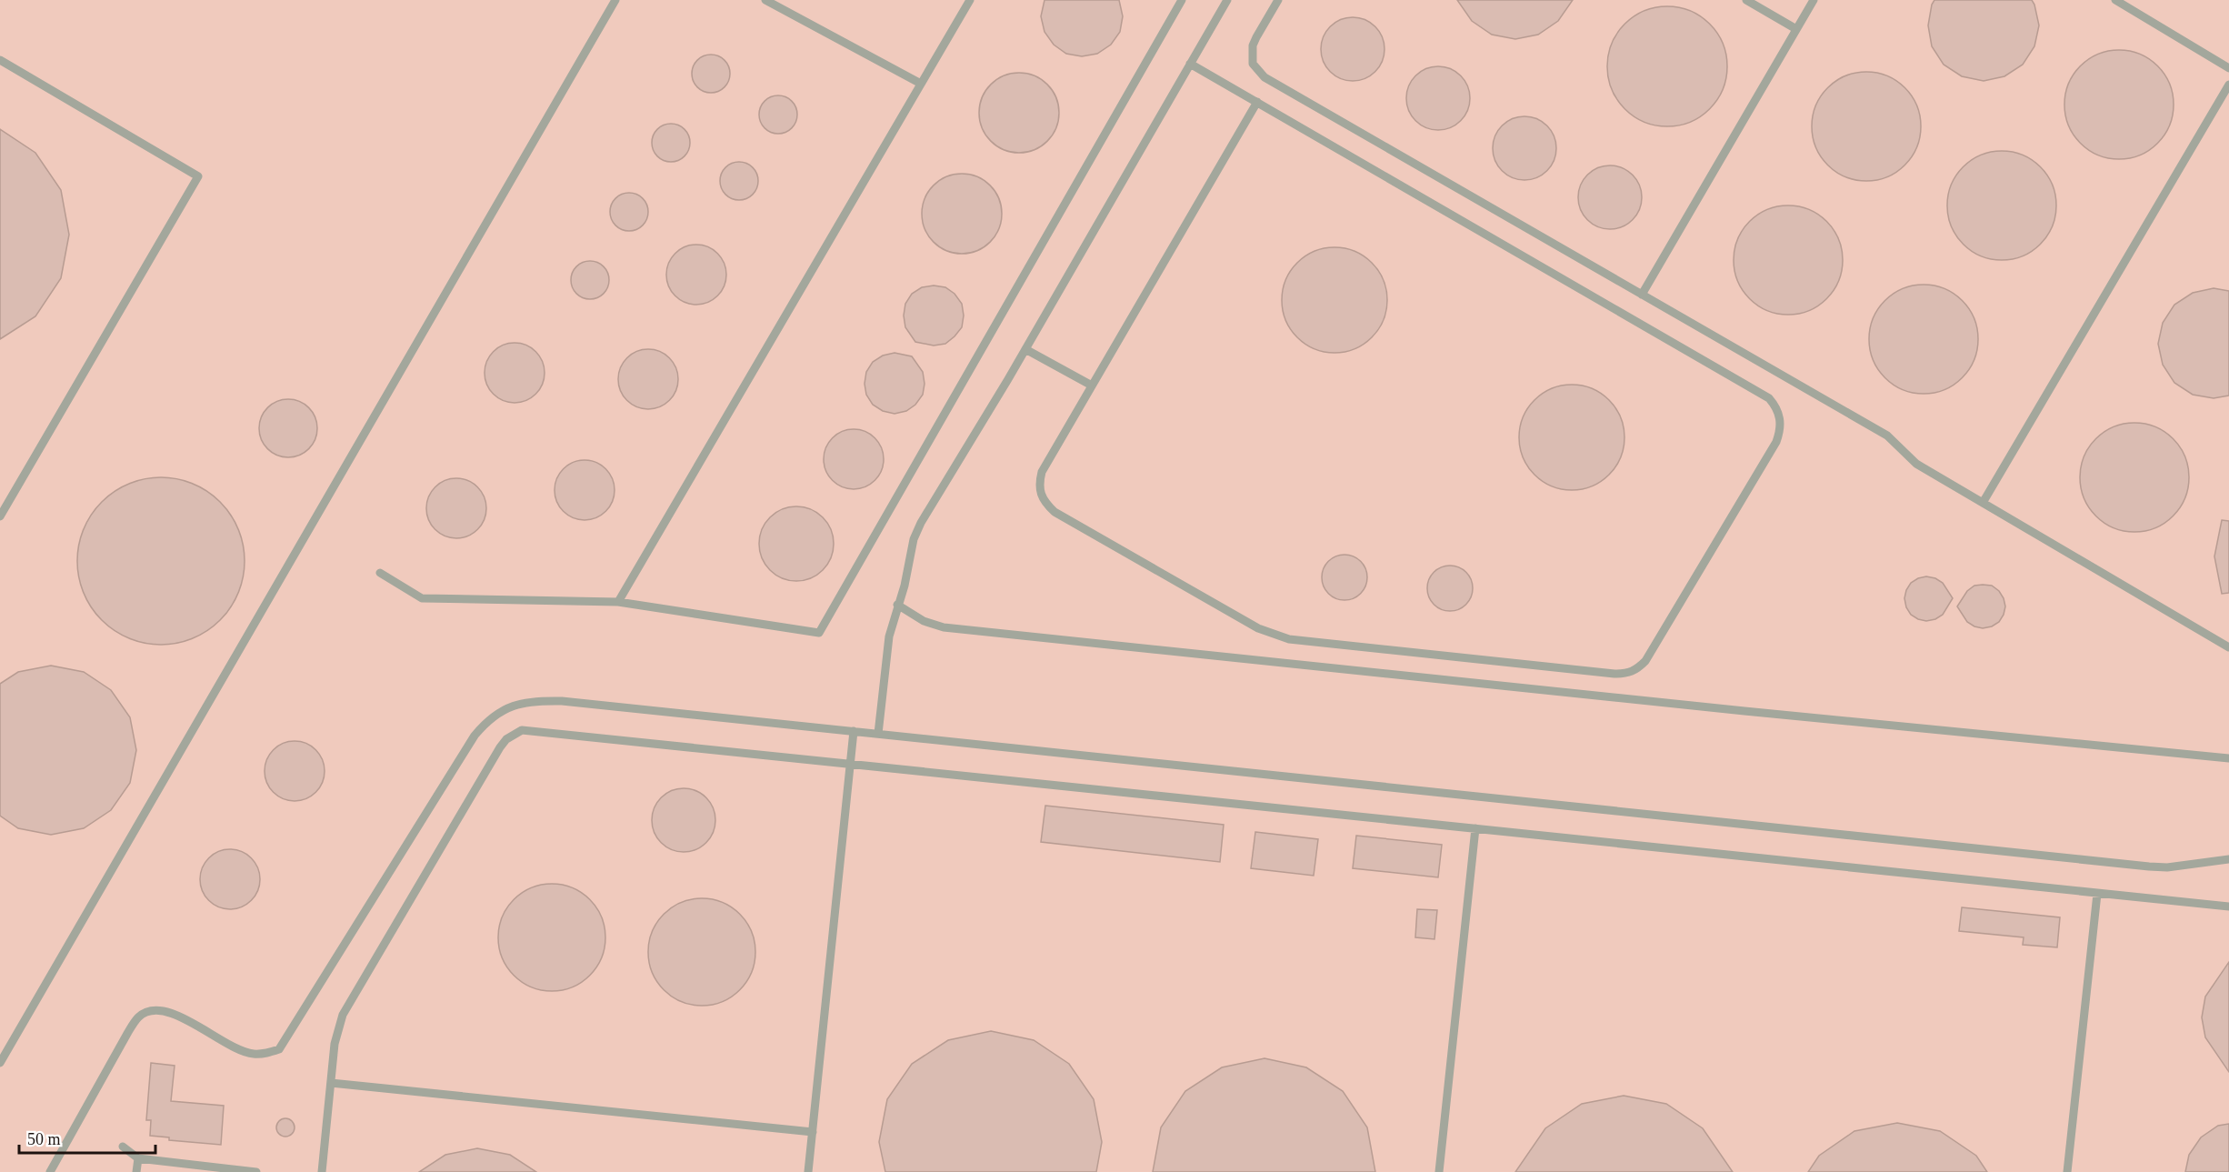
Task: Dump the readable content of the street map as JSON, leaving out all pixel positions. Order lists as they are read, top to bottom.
{
  "scale_bar": "50 m"
}
